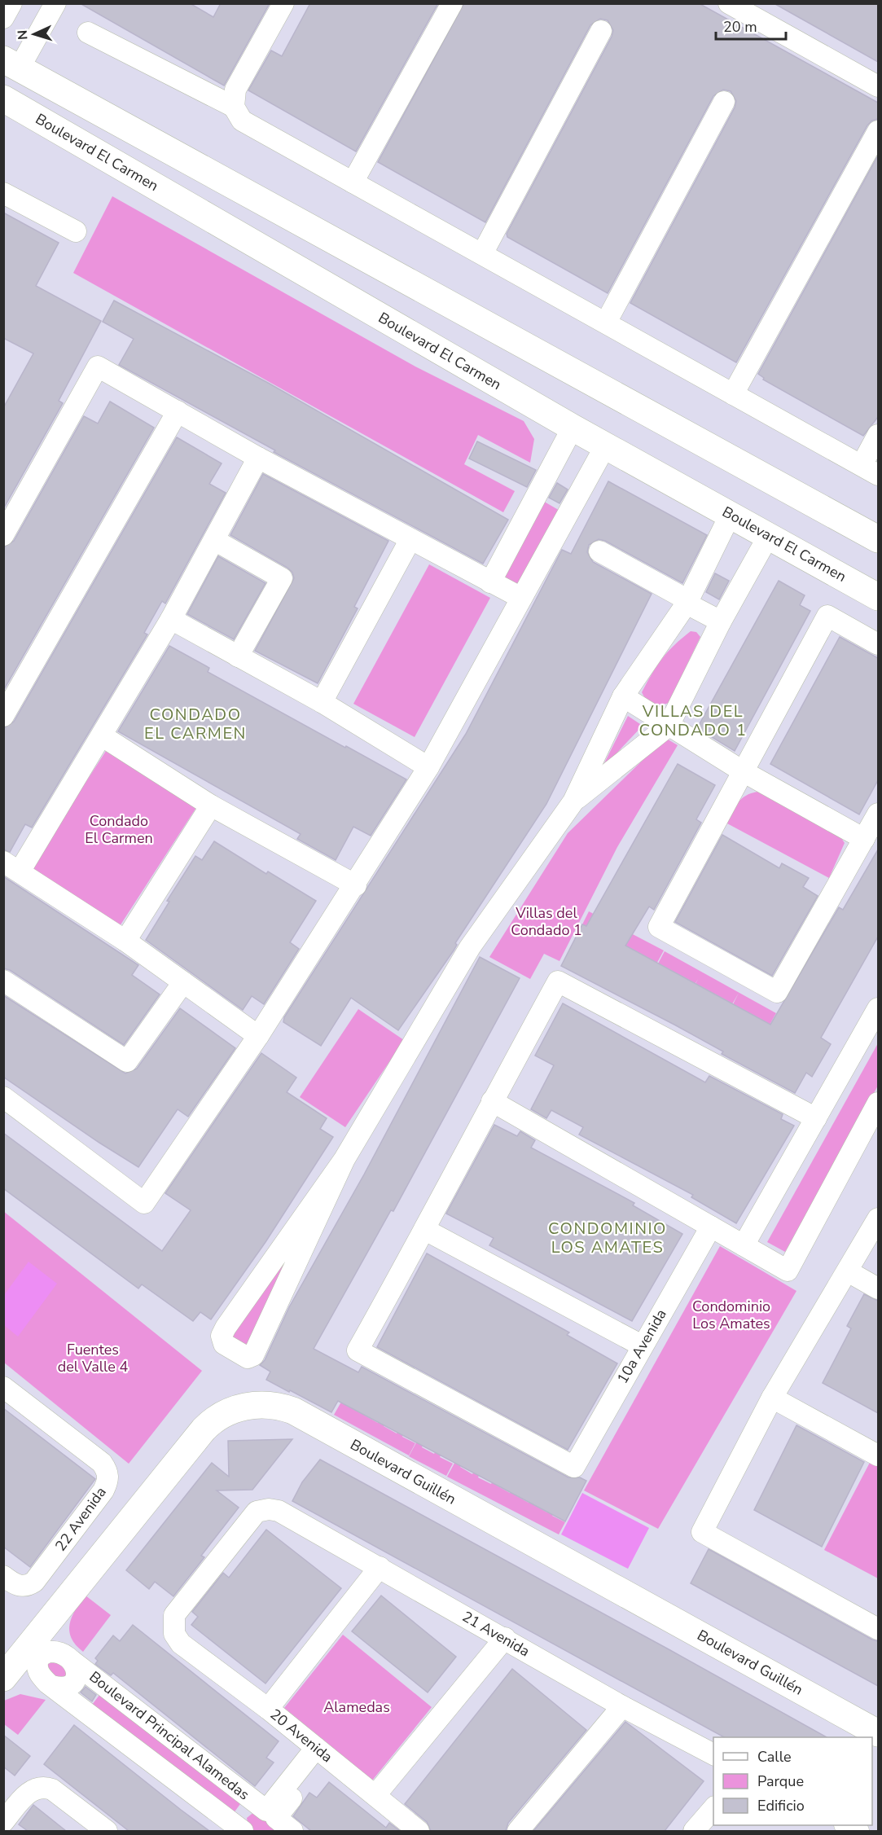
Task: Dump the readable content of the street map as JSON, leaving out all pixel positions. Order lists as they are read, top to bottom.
{
  "streets": {
    "main road": ["Boulevard El Carmen", "Boulevard Guillén"],
    "street": [
      "10a Avenida",
      "22 Avenida",
      "21 Avenida",
      "Boulevard Principal Alamedas",
      "20 Avenida"
    ]
  },
  "crossings": [
    ["21 Avenida", "20 Avenida"]
  ],
  "districts": ["VILLAS DEL CONDADO 1", "CONDADO EL CARMEN", "CONDOMINIO LOS AMATES"],
  "parks": [
    "Condado El Carmen",
    "Villas del Condado 1",
    "Condominio Los Amates",
    "Fuentes del Valle 4",
    "Alamedas"
  ],
  "legend": ["Calle", "Parque", "Edificio"],
  "scale_bar": "20 m",
  "north": "left"
}
